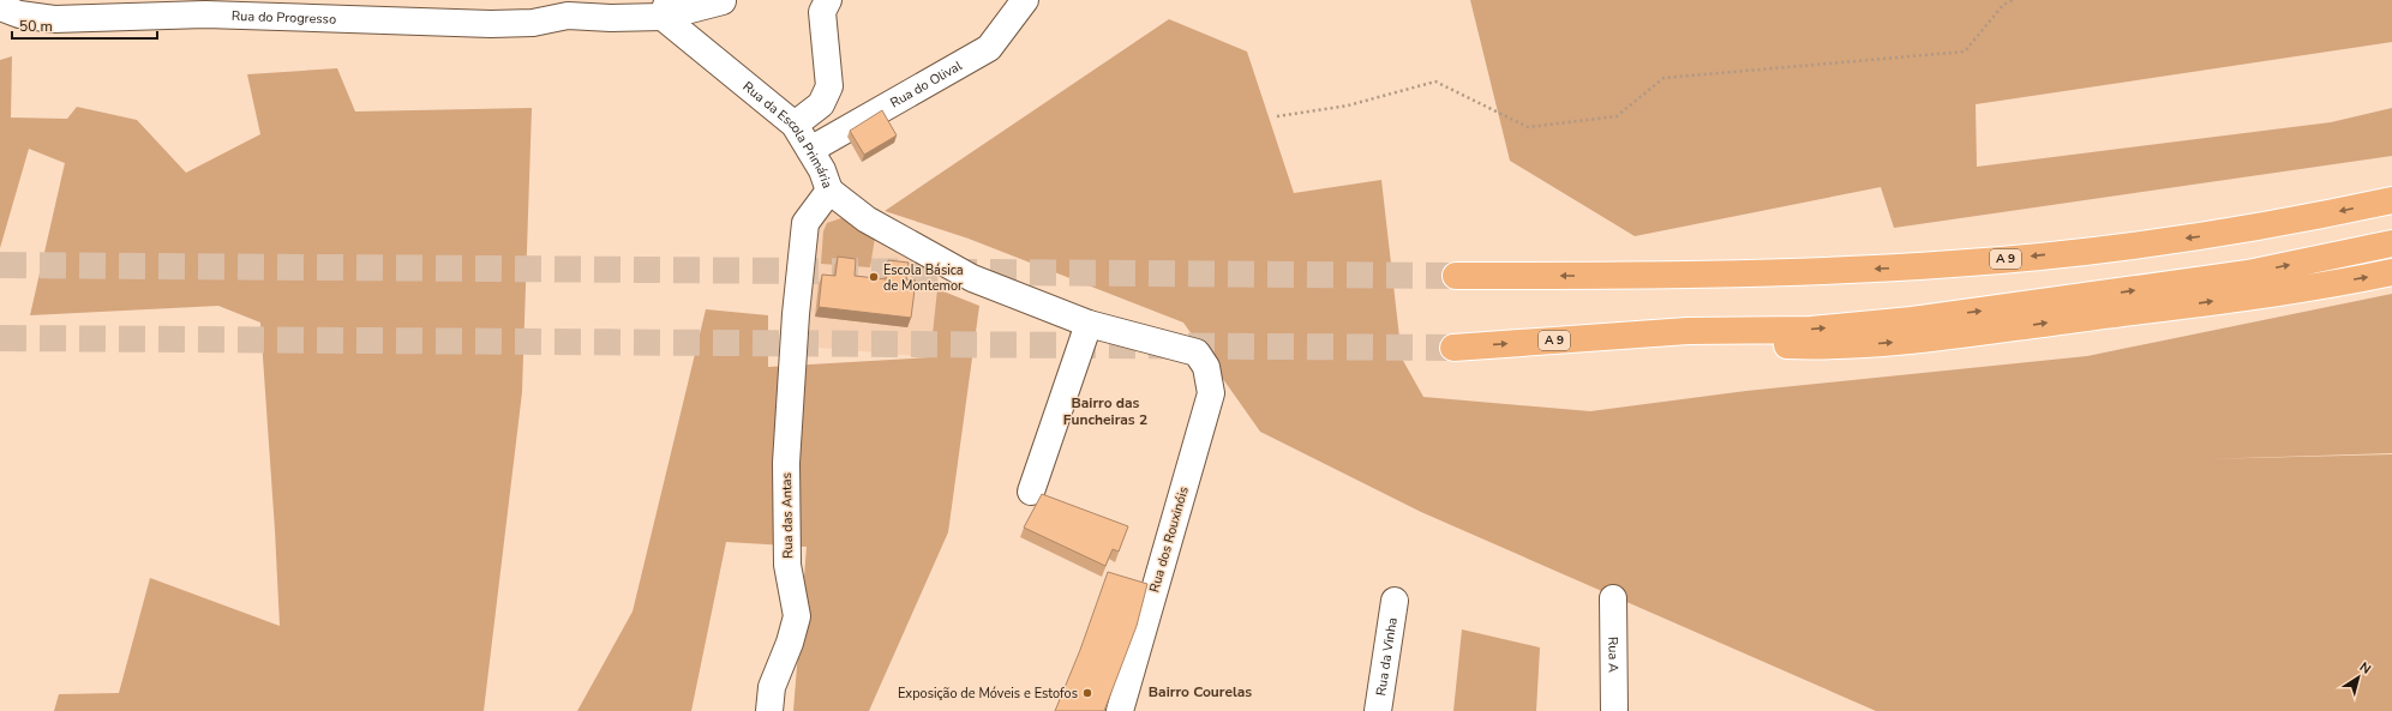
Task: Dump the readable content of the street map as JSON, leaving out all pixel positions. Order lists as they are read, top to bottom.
{
  "streets": {
    "highway": ["A 9"],
    "street": [
      "Rua do Progresso",
      "Rua do Olival",
      "Rua da Escola Primária",
      "Rua das Antas",
      "Rua dos Rouxinóis",
      "Rua A",
      "Rua da Vinha"
    ]
  },
  "crossings": [
    ["Rua do Olival", "Rua da Escola Primária"],
    ["Rua da Escola Primária", "Rua das Antas"]
  ],
  "districts": ["Bairro das Funcheiras 2", "Bairro Courelas"],
  "places": ["Escola Básica de Montemor", "Exposição de Móveis e Estofos"],
  "scale_bar": "50 m",
  "north": "top right"
}
